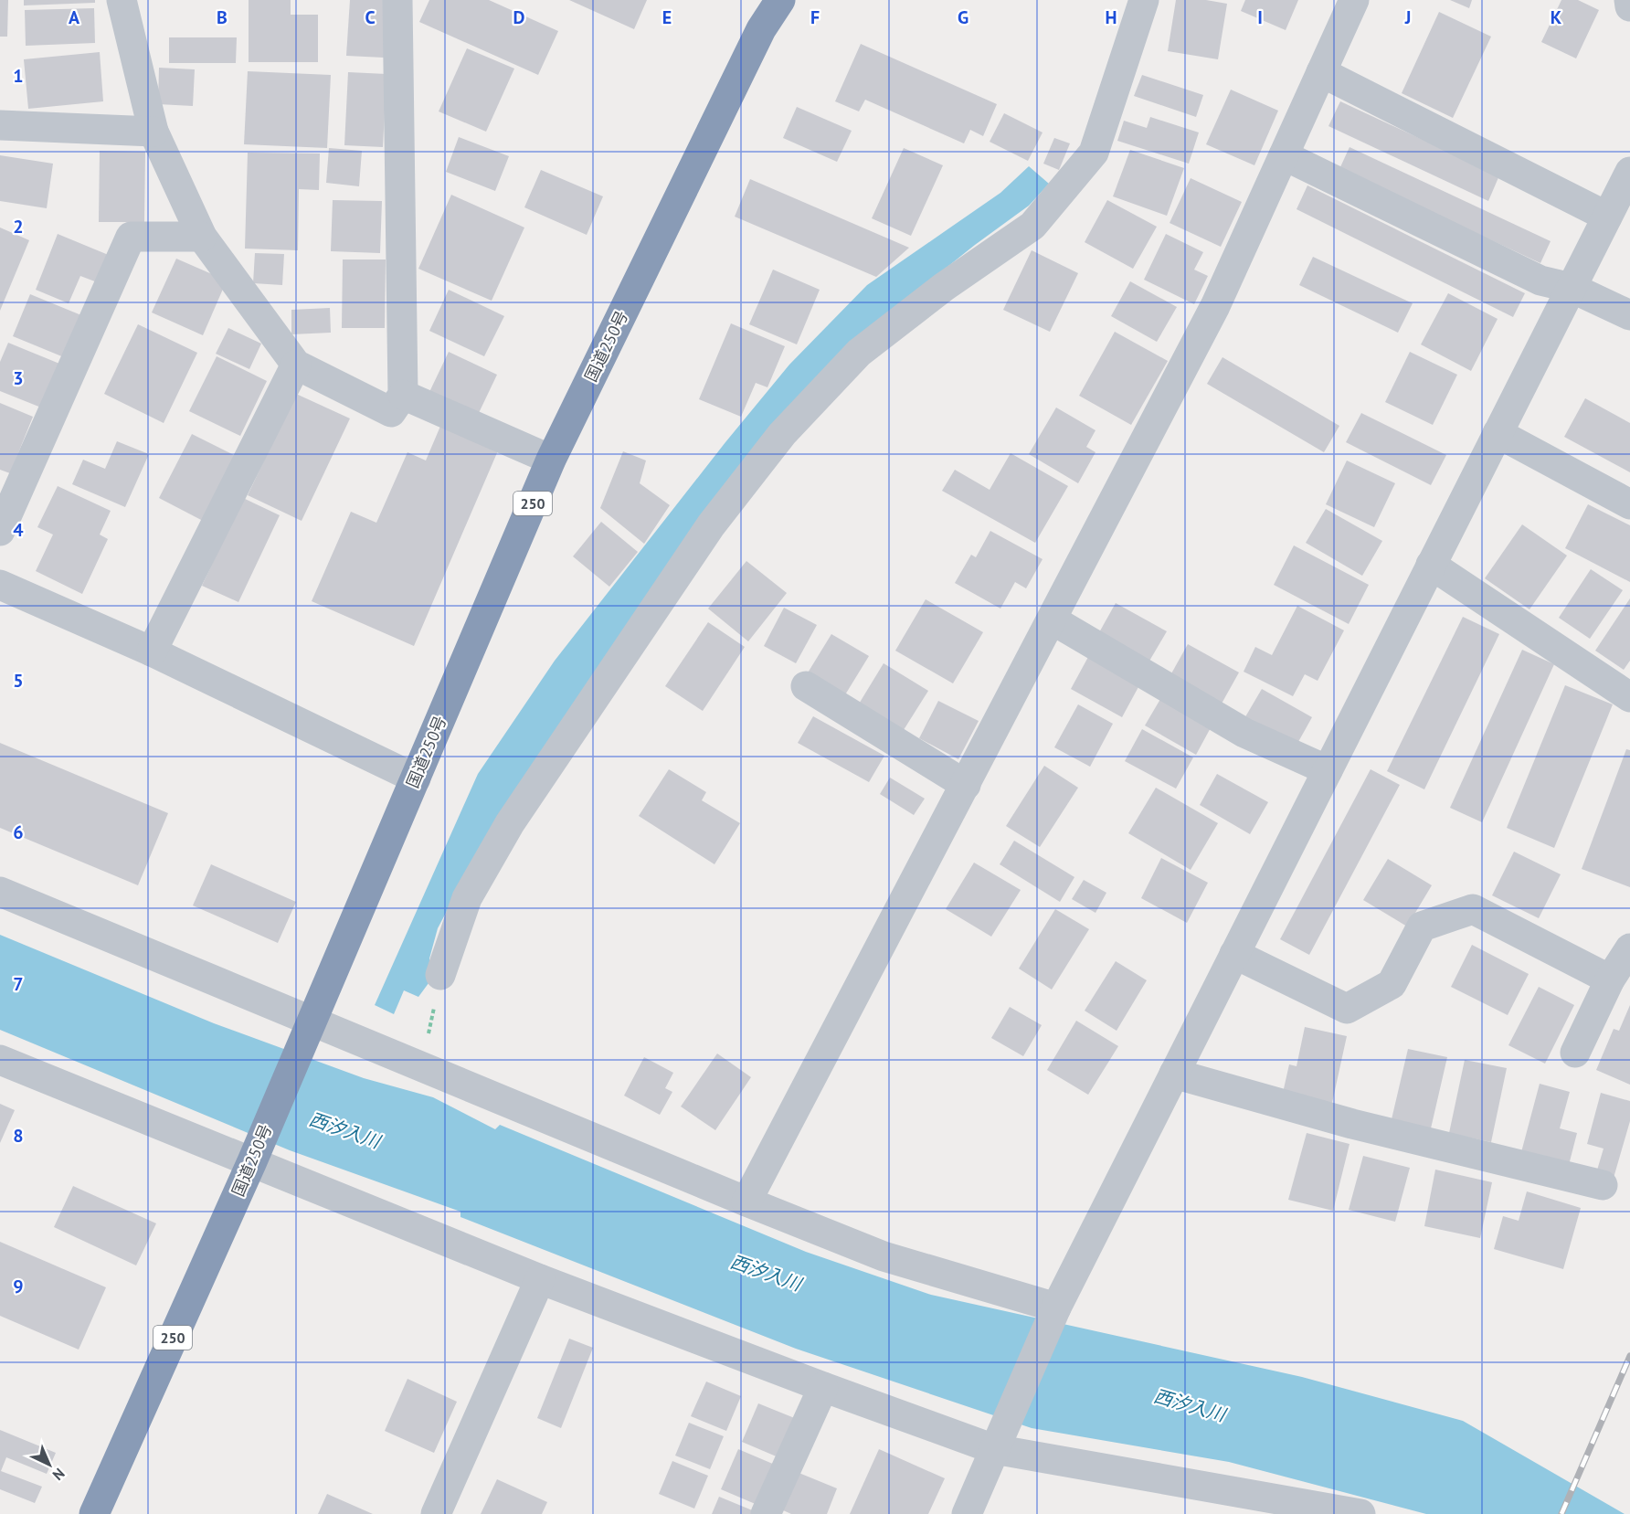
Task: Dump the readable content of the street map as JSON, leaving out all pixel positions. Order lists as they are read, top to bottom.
{
  "streets": {
    "highway": ["国道250号", "250"]
  },
  "water": ["西汐入川"],
  "north": "bottom right",
  "grid": {
    "columns": [
      "A",
      "B",
      "C",
      "D",
      "E",
      "F",
      "G",
      "H",
      "I",
      "J",
      "K"
    ],
    "rows": [
      "1",
      "2",
      "3",
      "4",
      "5",
      "6",
      "7",
      "8",
      "9"
    ]
  }
}
